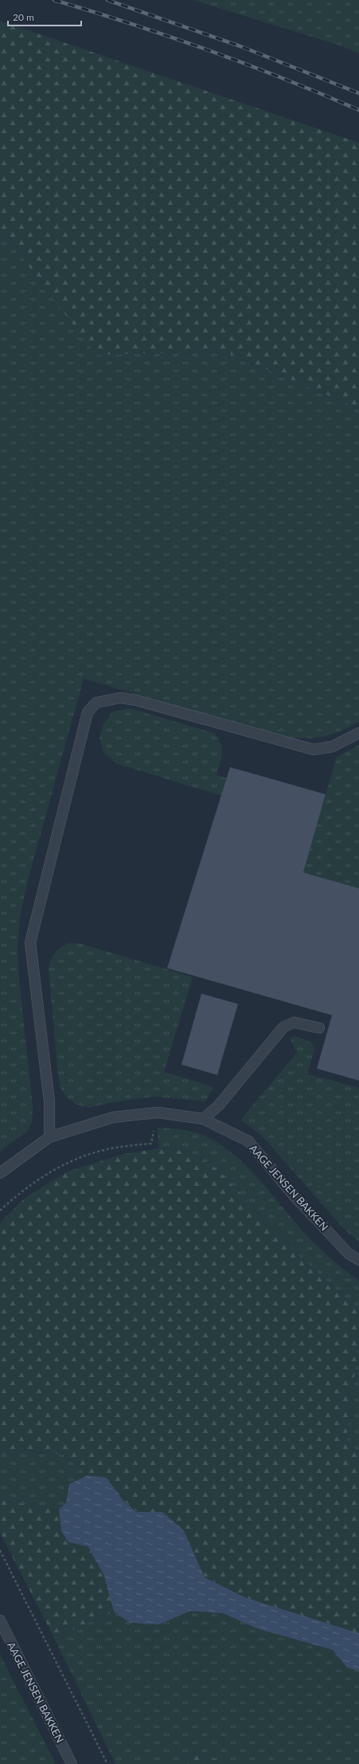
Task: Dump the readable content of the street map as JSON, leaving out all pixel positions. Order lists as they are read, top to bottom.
{
  "streets": {
    "lane": ["AAGE JENSEN BAKKEN"]
  },
  "scale_bar": "20 m"
}
